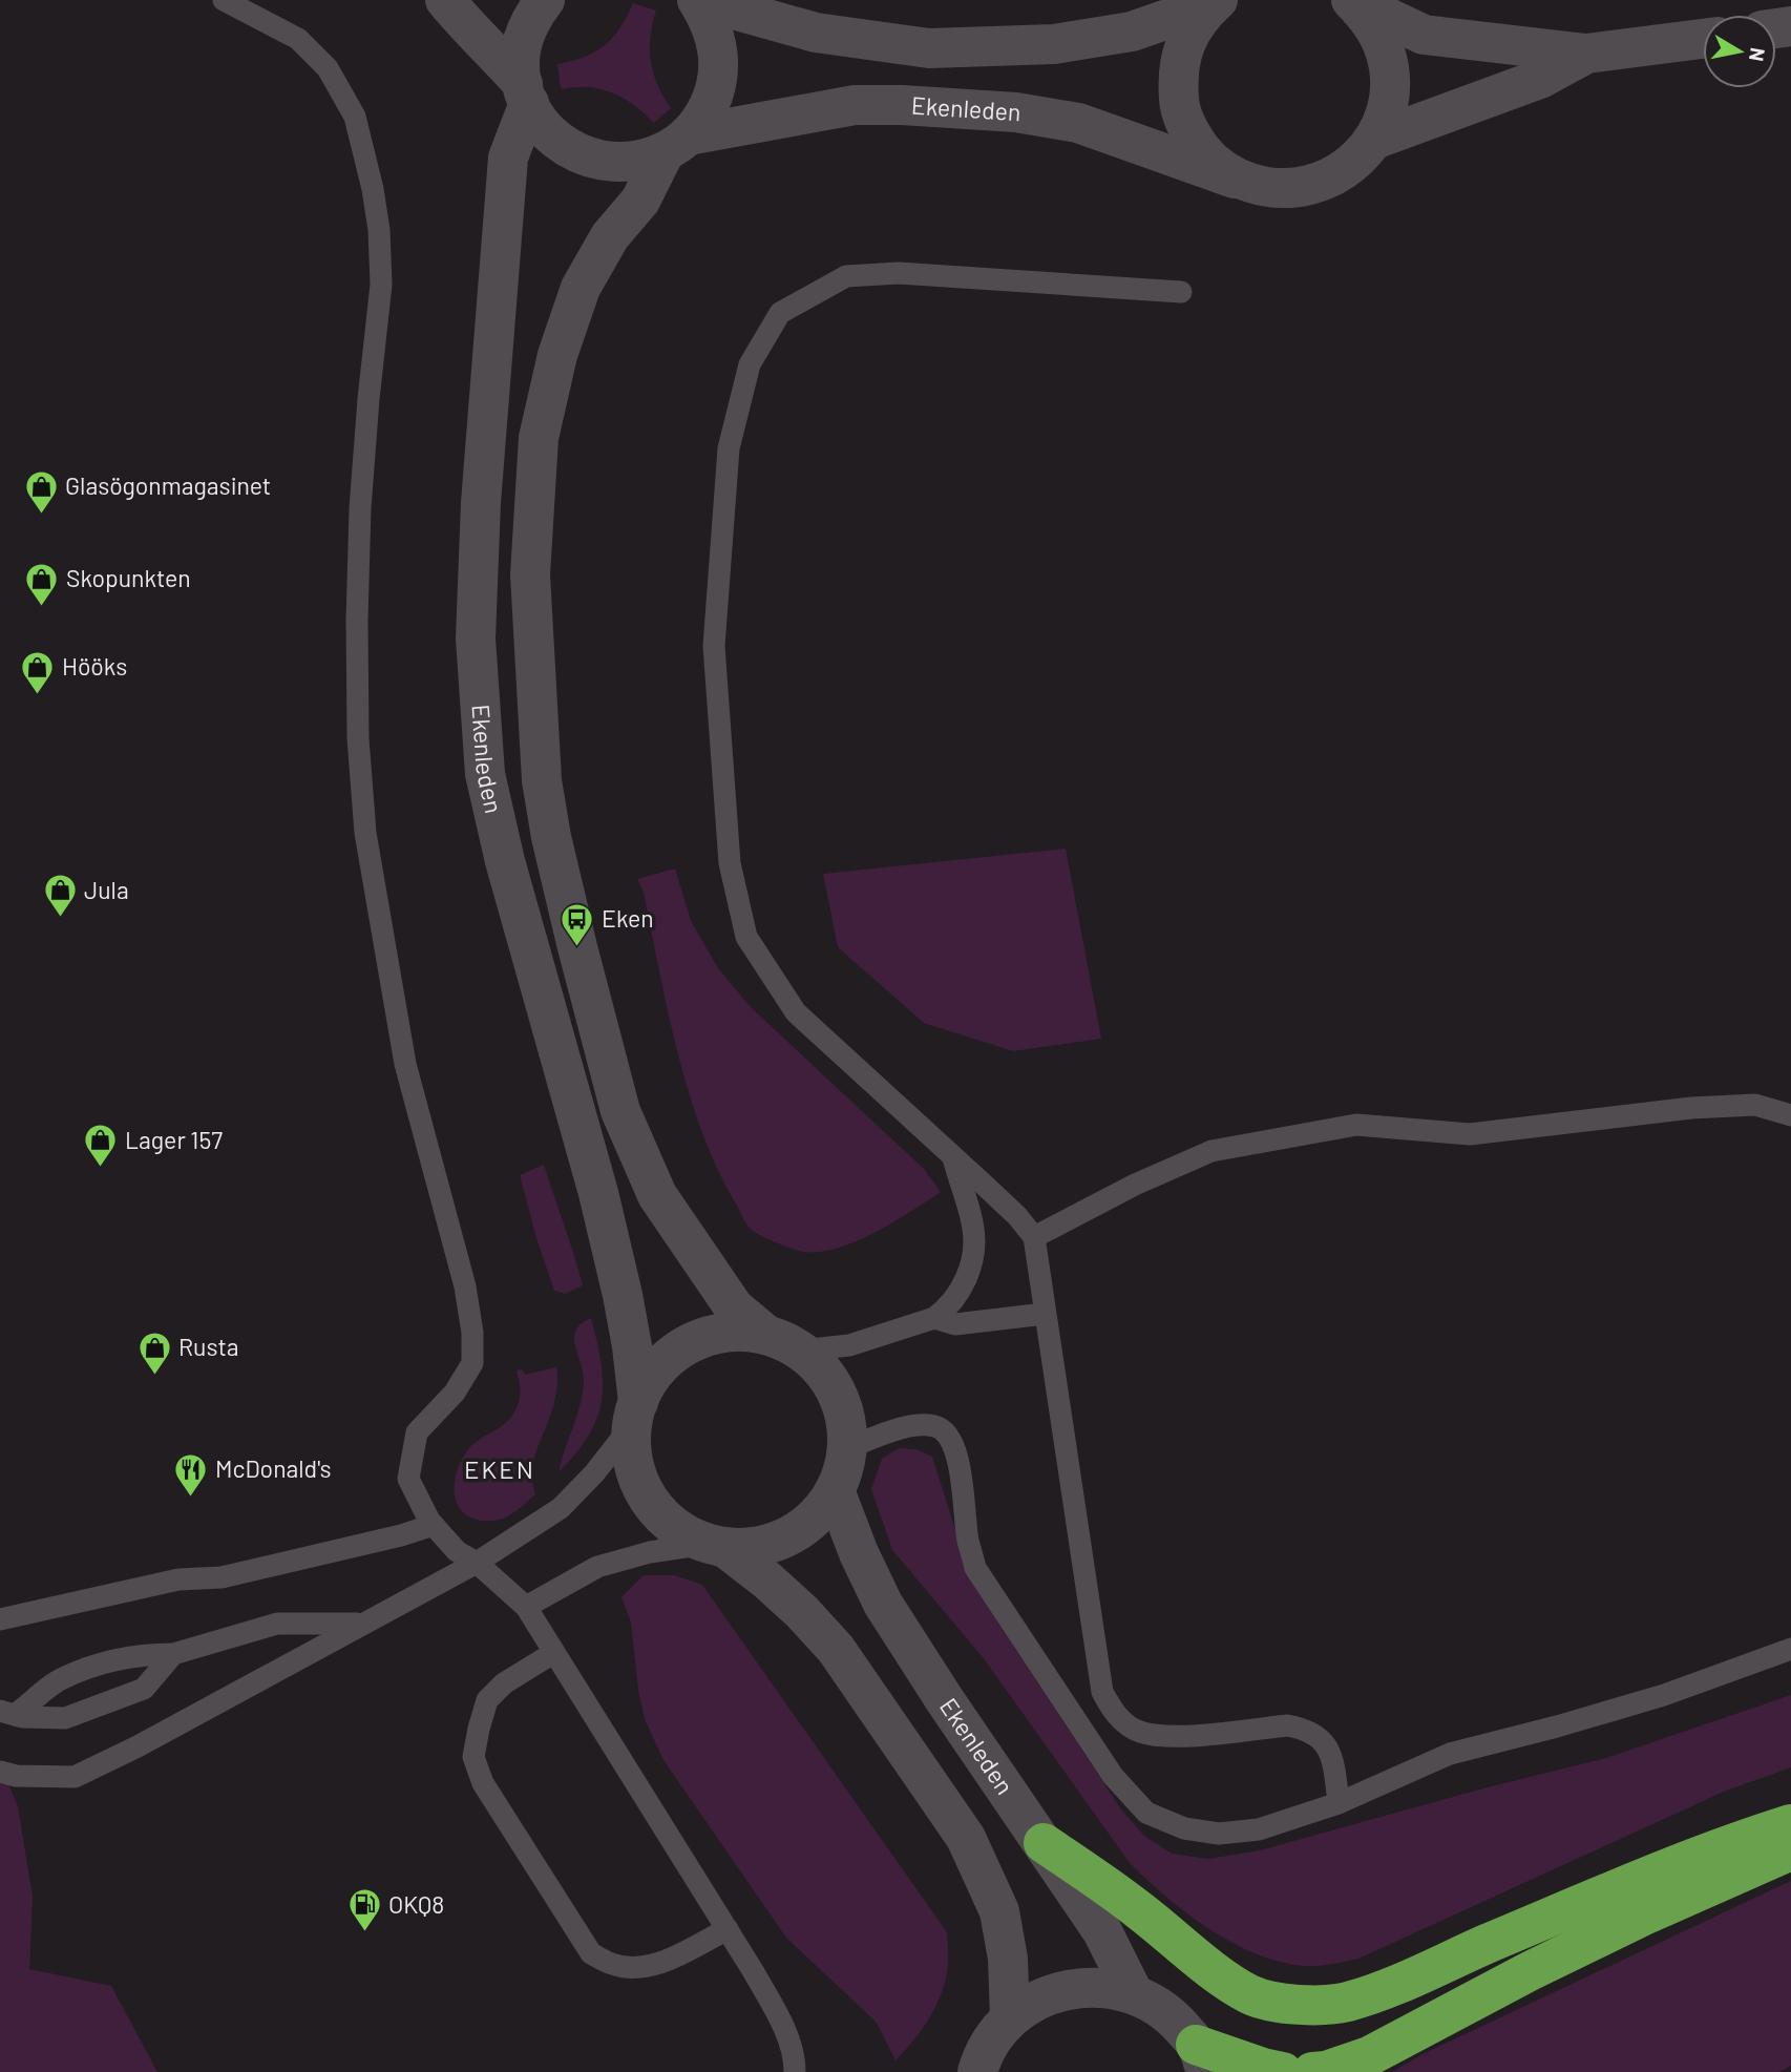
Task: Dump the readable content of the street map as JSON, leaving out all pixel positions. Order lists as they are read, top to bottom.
{
  "streets": {
    "street": ["Ekenleden"]
  },
  "districts": ["EKEN"],
  "places": {
    "shop": [
      "Glasögonmagasinet",
      "Skopunkten",
      "Hööks",
      "Jula",
      "Lager 157",
      "Rusta"
    ],
    "bus stop": ["Eken"],
    "restaurant": ["McDonald's"],
    "fuel station": ["OKQ8"]
  },
  "north": "right"
}
